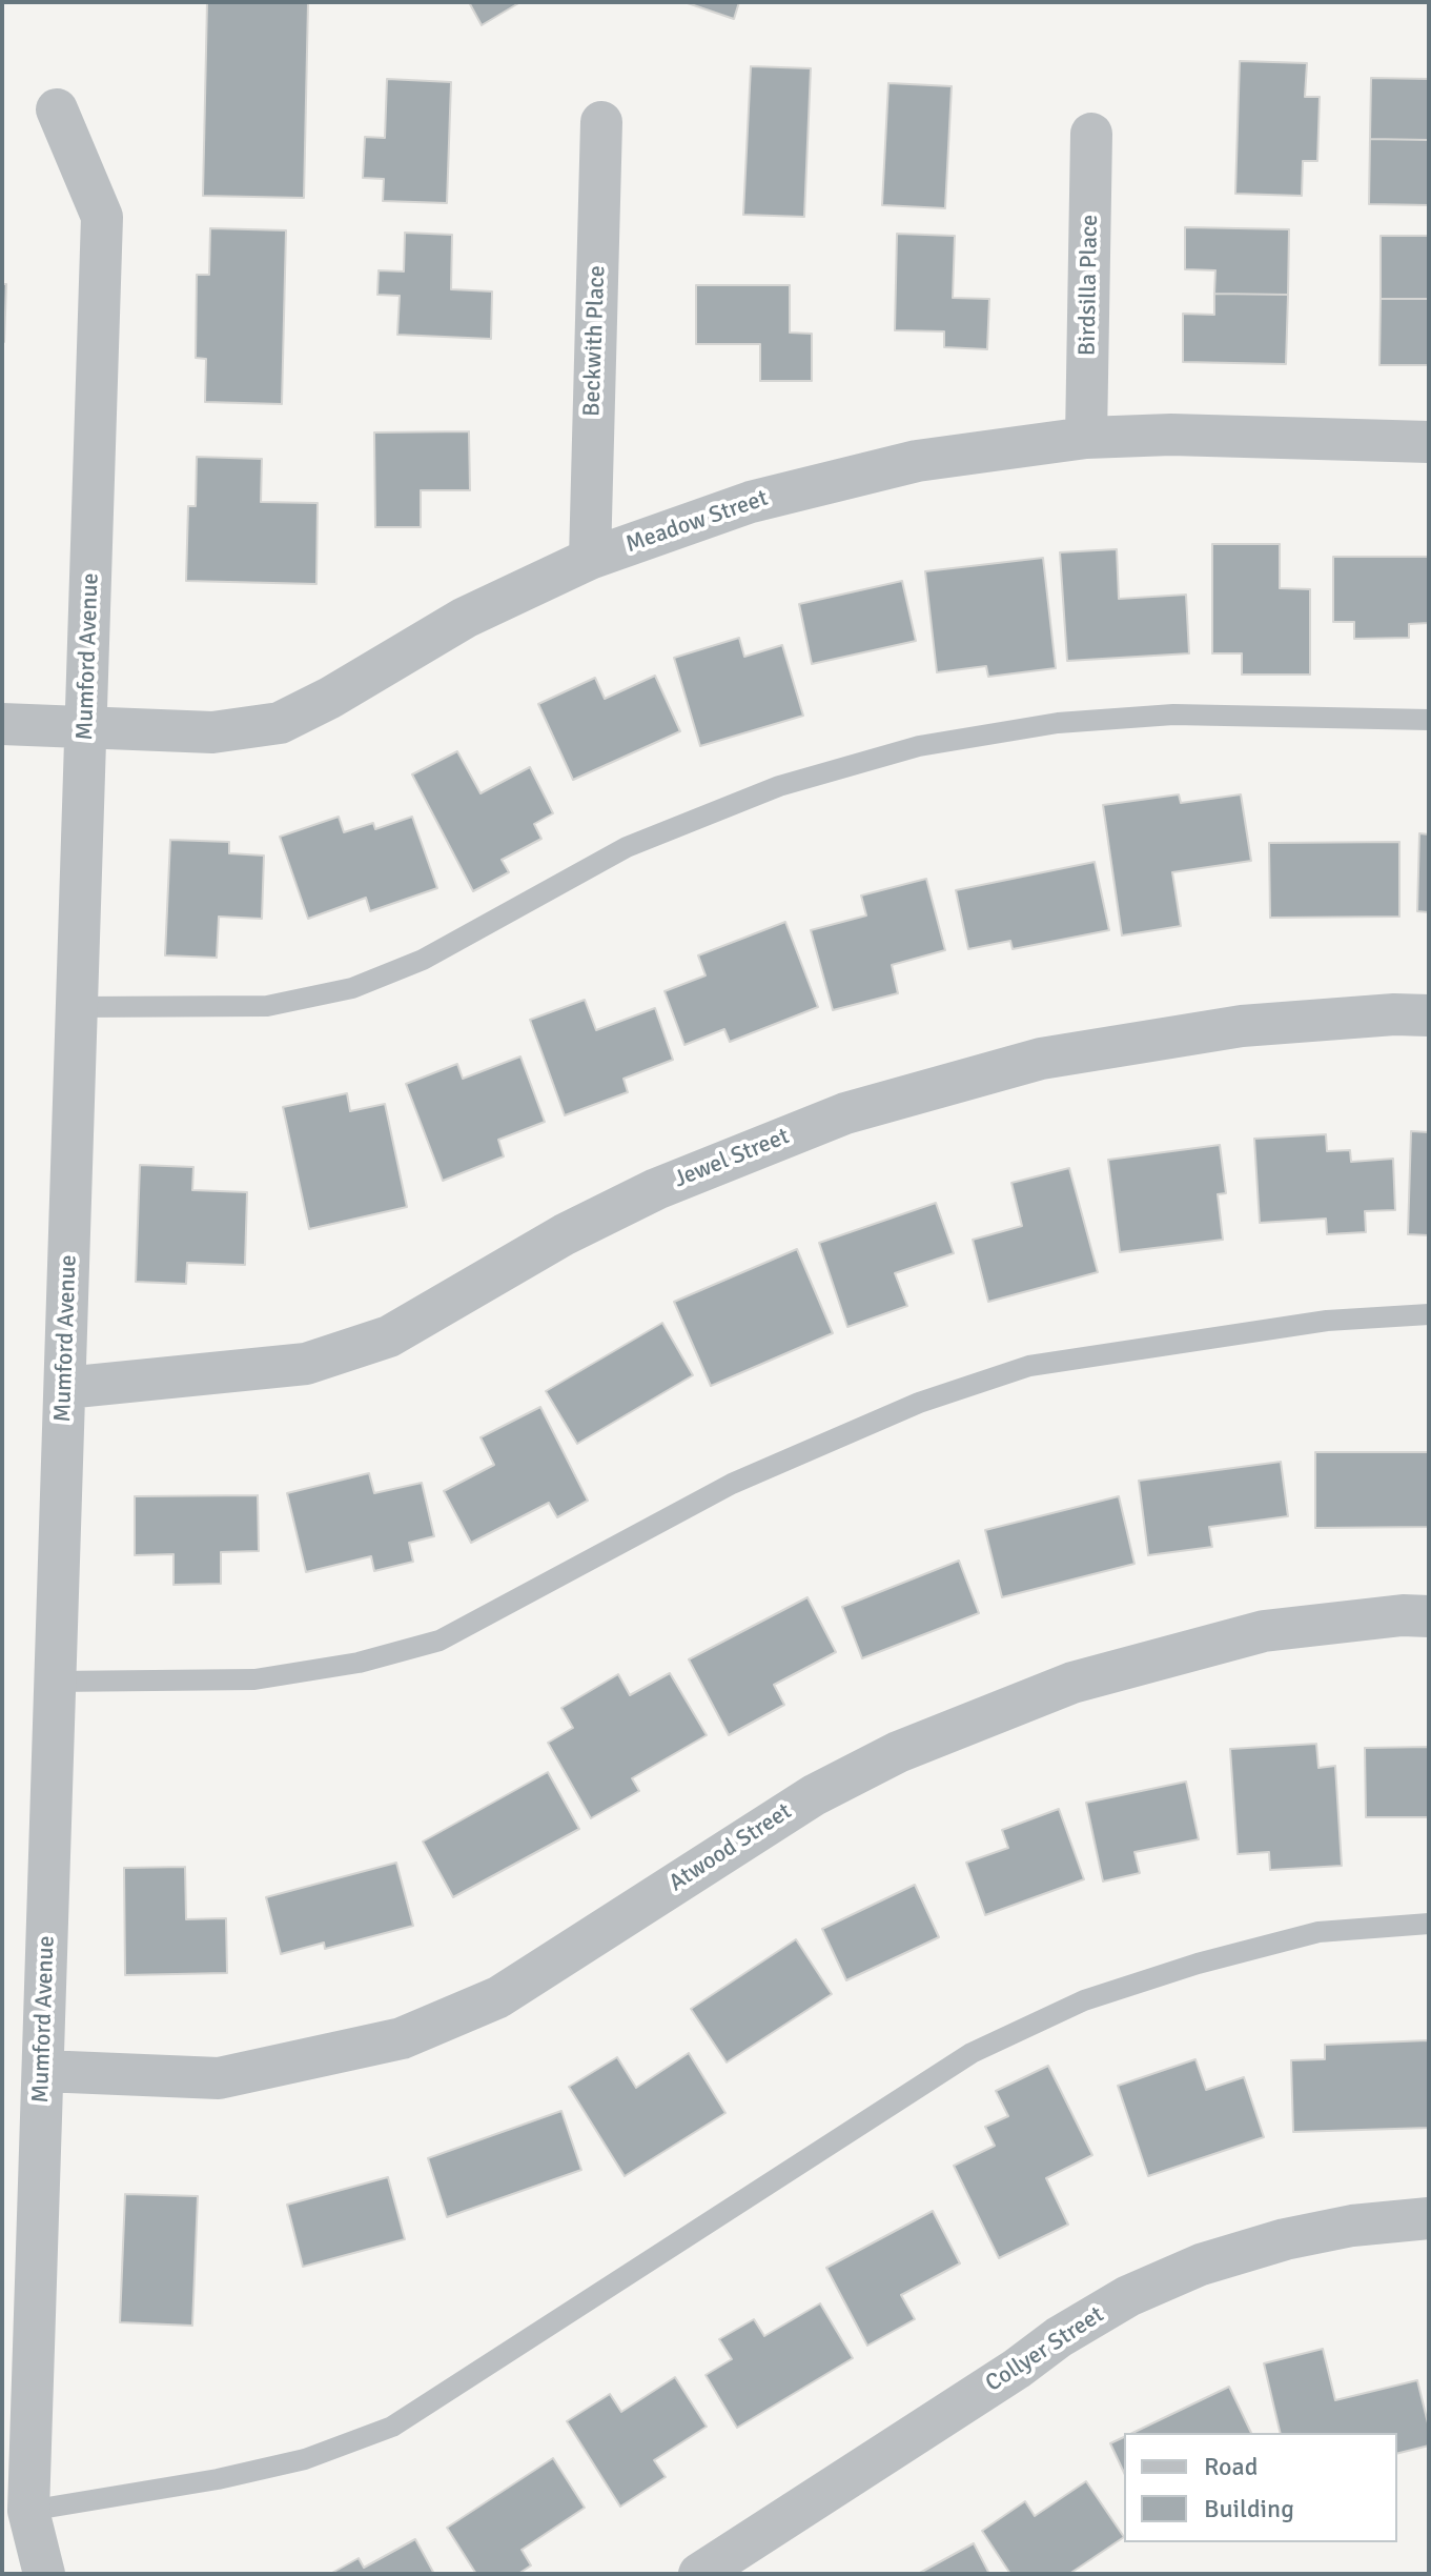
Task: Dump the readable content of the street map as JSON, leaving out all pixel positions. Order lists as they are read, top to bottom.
{
  "streets": {
    "street": [
      "Birdsilla Place",
      "Beckwith Place",
      "Meadow Street",
      "Mumford Avenue",
      "Jewel Street",
      "Atwood Street",
      "Collyer Street"
    ]
  },
  "crossings": [
    ["Birdsilla Place", "Meadow Street"],
    ["Beckwith Place", "Meadow Street"],
    ["Meadow Street", "Mumford Avenue"],
    ["Mumford Avenue", "Jewel Street"],
    ["Mumford Avenue", "Atwood Street"]
  ],
  "legend": ["Road", "Building"]
}
